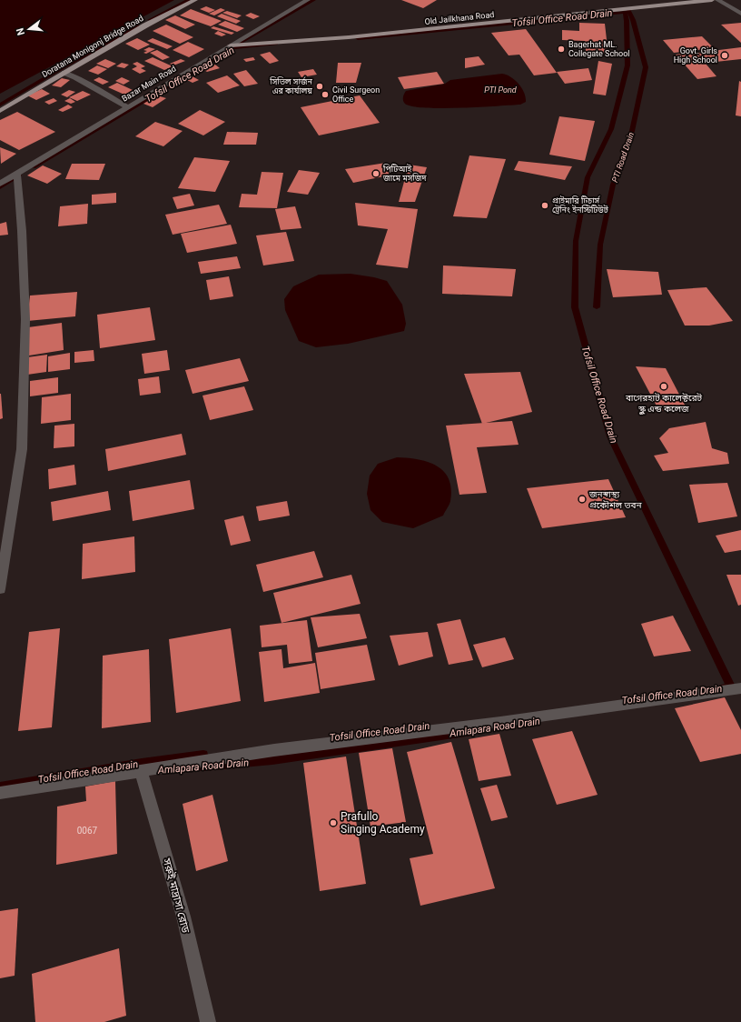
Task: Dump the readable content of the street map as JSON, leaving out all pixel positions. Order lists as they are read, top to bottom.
{
  "streets": {
    "main road": ["Old Jailkhana Road", "Doratana Monigonj Bridge Road"],
    "street": ["Bazar Main Road", "সরুই মাদ্রাসা রোড"]
  },
  "crossings": [
    ["Old Jailkhana Road", "Bazar Main Road"]
  ],
  "water": [
    "Tofsil Office Road Drain",
    "PTI Pond",
    "PTI Road Drain",
    "Amlapara Road Drain"
  ],
  "places": [
    "Bagerhat ML. Collegate School",
    "Govt. Girls High School",
    "সিভিল সার্জন এর কার্যালয়",
    "Civil Surgeon Office",
    "পিটিআই জামে মসজিদ",
    "প্রাইমারি টিচার্স ট্রেনিং ইনস্টিটিউট",
    "বাগেরহাট কালেক্টরেট স্কুল এন্ড কলেজ",
    "জনস্বাস্থ্য প্রকৌশল ভবন",
    "Prafullo Singing Academy"
  ],
  "house_numbers": ["0067"],
  "north": "left"
}
